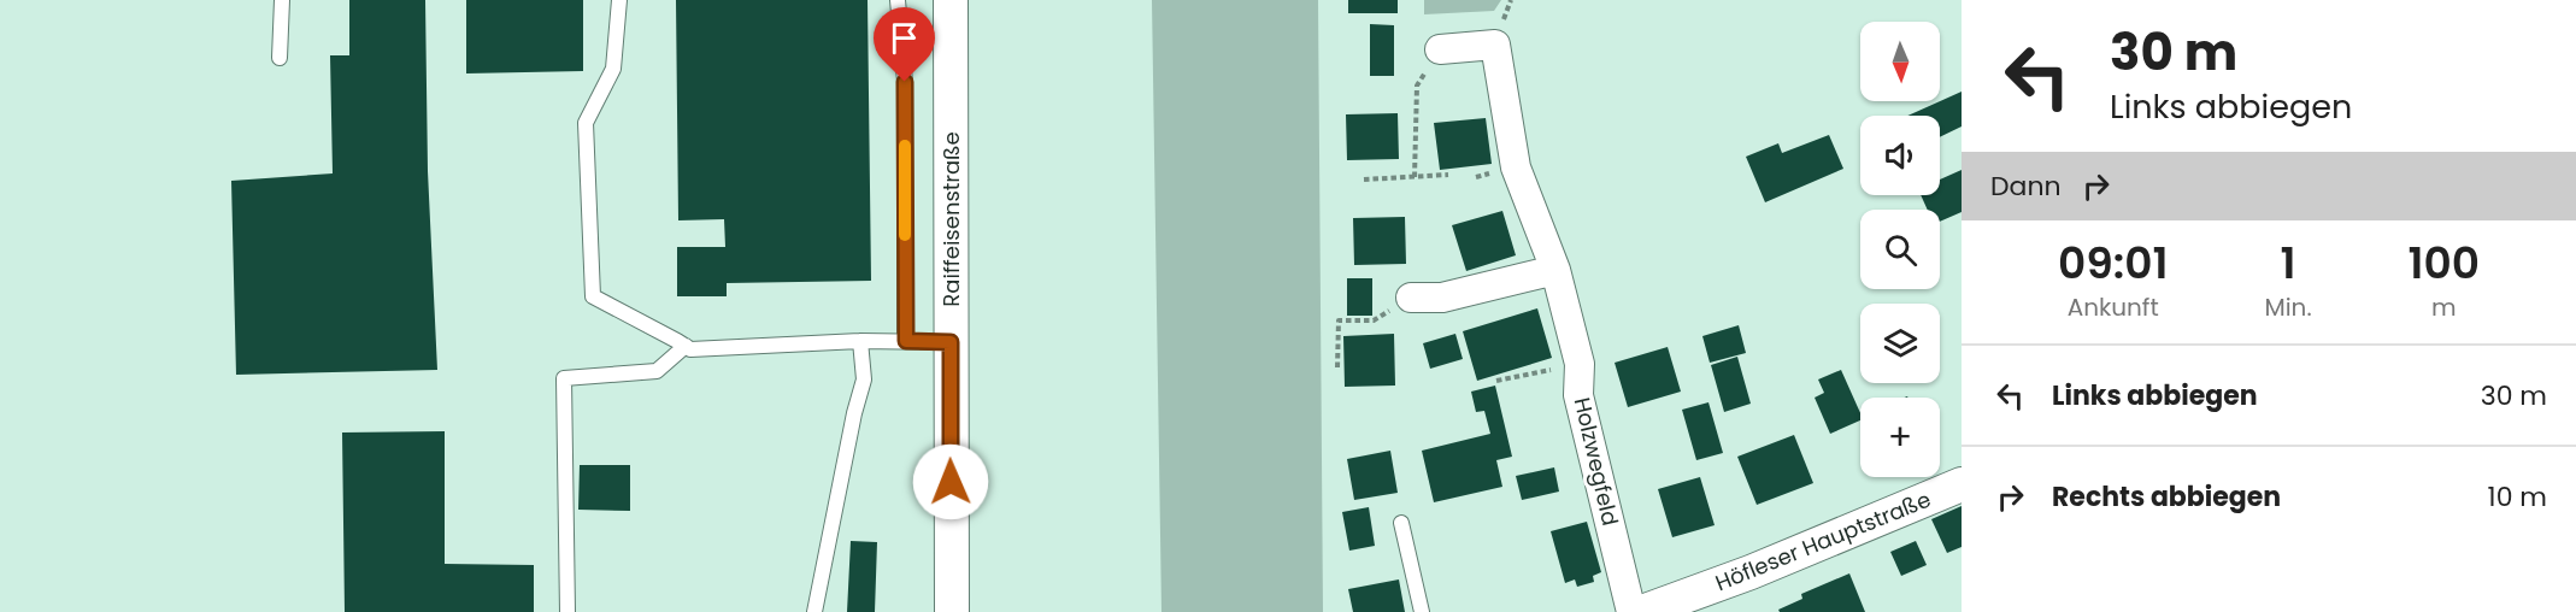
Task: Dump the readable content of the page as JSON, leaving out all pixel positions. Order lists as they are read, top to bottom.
{
  "streets": {
    "street": ["Raiffeisenstraße", "Holzwegfeld", "Höfleser Hauptstraße"]
  },
  "north": "bottom",
  "page": {
    "turn": ["30 m", "Links abbiegen"],
    "map_buttons": "+",
    "then": "Dann",
    "eta": [
      "09:01",
      "Ankunft",
      "1",
      "Min.",
      "100",
      "m"
    ],
    "list": [
      {
        "name": "Links abbiegen",
        "value": "30 m"
      },
      {
        "name": "Rechts abbiegen",
        "value": "10 m"
      }
    ]
  }
}
